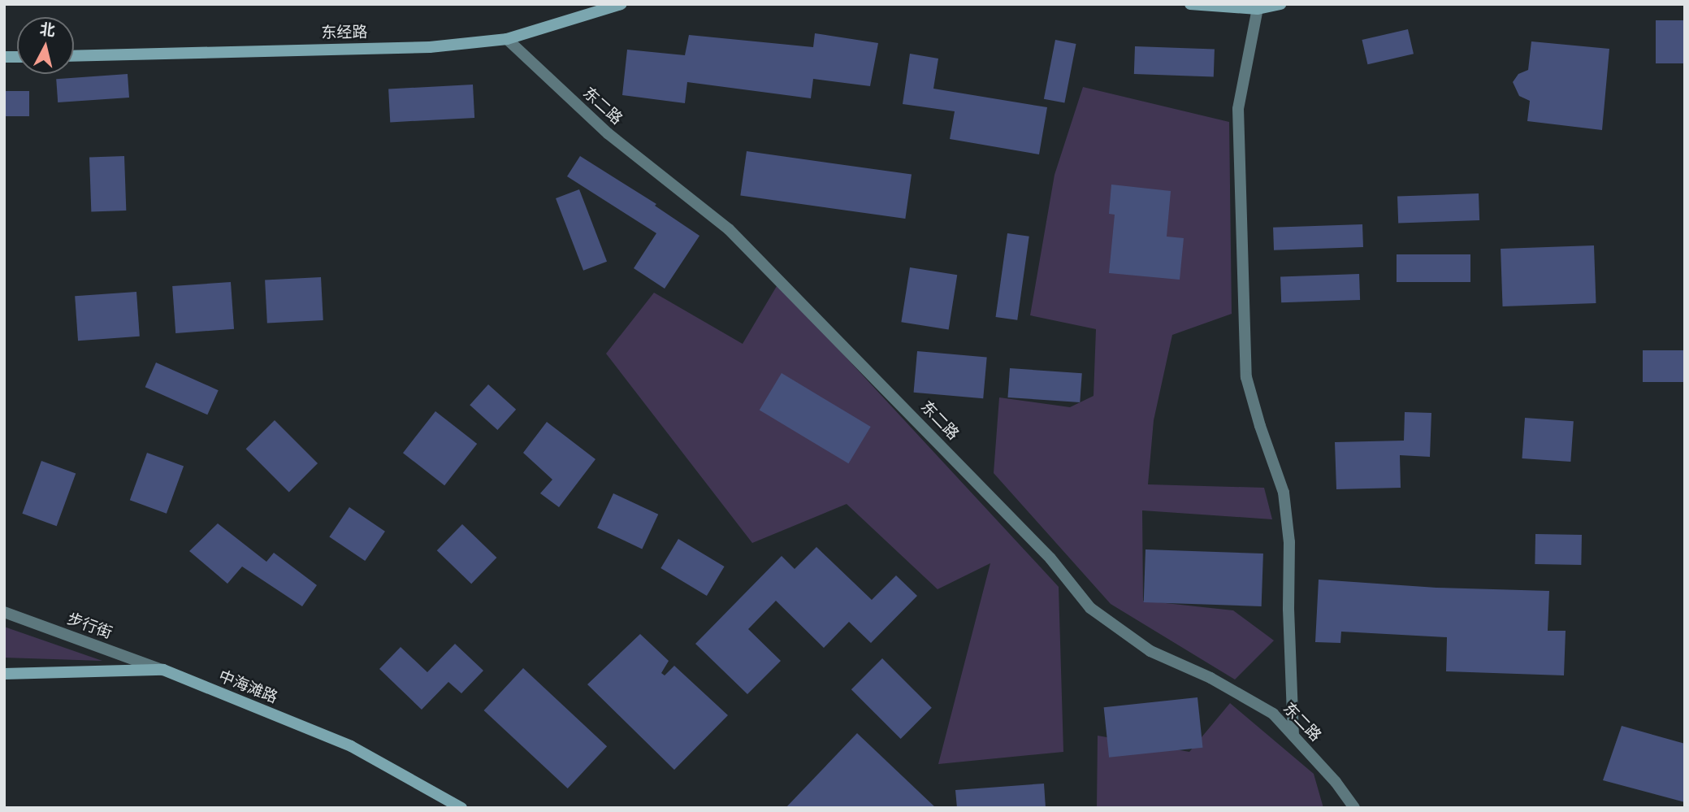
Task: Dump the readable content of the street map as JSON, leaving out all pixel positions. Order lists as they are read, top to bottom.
{
  "streets": {
    "main road": ["东经路", "中海滩路"],
    "street": ["东二路", "步行街"]
  },
  "crossings": [
    ["东经路", "东二路"],
    ["步行街", "中海滩路"]
  ],
  "north": "top"
}
